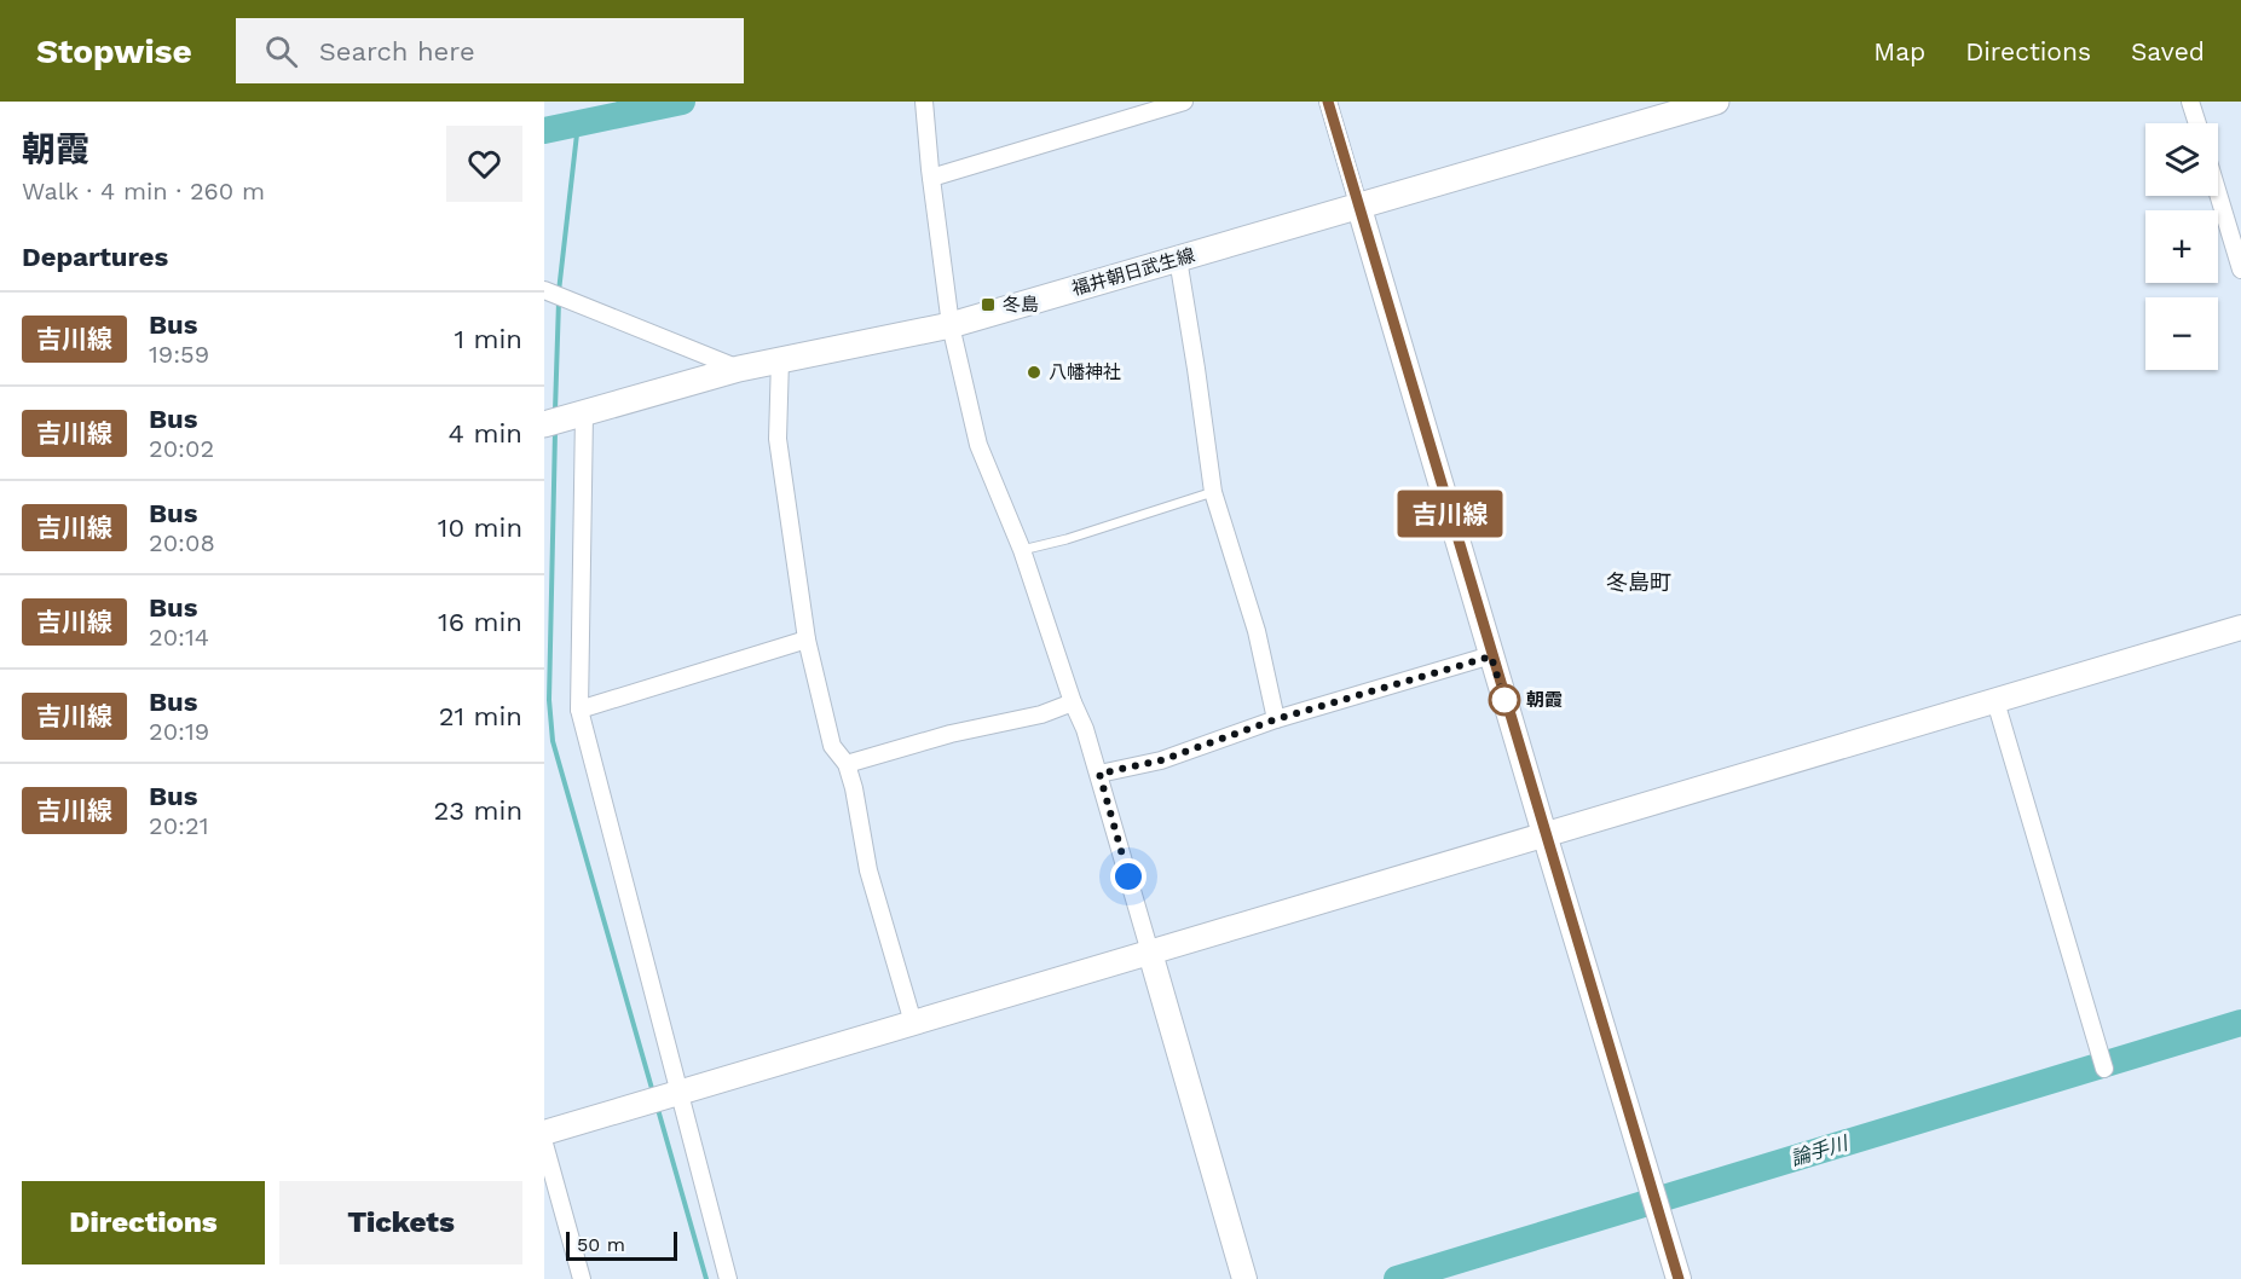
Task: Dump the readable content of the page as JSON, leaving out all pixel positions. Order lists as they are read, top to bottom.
{
  "streets": {
    "main road": ["福井朝日武生線"]
  },
  "districts": ["冬島町"],
  "water": ["論手川"],
  "places": {
    "transit": ["冬島"],
    "other": ["八幡神社", "朝霞"]
  },
  "lines": ["bus line 吉川線"],
  "scale_bar": "50 m",
  "page": {
    "header": "Stopwise",
    "search": "Search here",
    "nav": ["Map", "Directions", "Saved"],
    "heading": [
      ["朝霞", "Walk · 4 min · 260 m"],
      "Departures"
    ],
    "on_map": "吉川線",
    "map_buttons": ["+", "−"],
    "list": [
      {
        "mark": "吉川線",
        "name": "Bus",
        "note": "19:59",
        "value": "1 min"
      },
      {
        "mark": "吉川線",
        "name": "Bus",
        "note": "20:02",
        "value": "4 min"
      },
      {
        "mark": "吉川線",
        "name": "Bus",
        "note": "20:08",
        "value": "10 min"
      },
      {
        "mark": "吉川線",
        "name": "Bus",
        "note": "20:14",
        "value": "16 min"
      },
      {
        "mark": "吉川線",
        "name": "Bus",
        "note": "20:19",
        "value": "21 min"
      },
      {
        "mark": "吉川線",
        "name": "Bus",
        "note": "20:21",
        "value": "23 min"
      }
    ],
    "buttons": ["Directions", "Tickets"],
    "scale": "50 m"
  }
}
